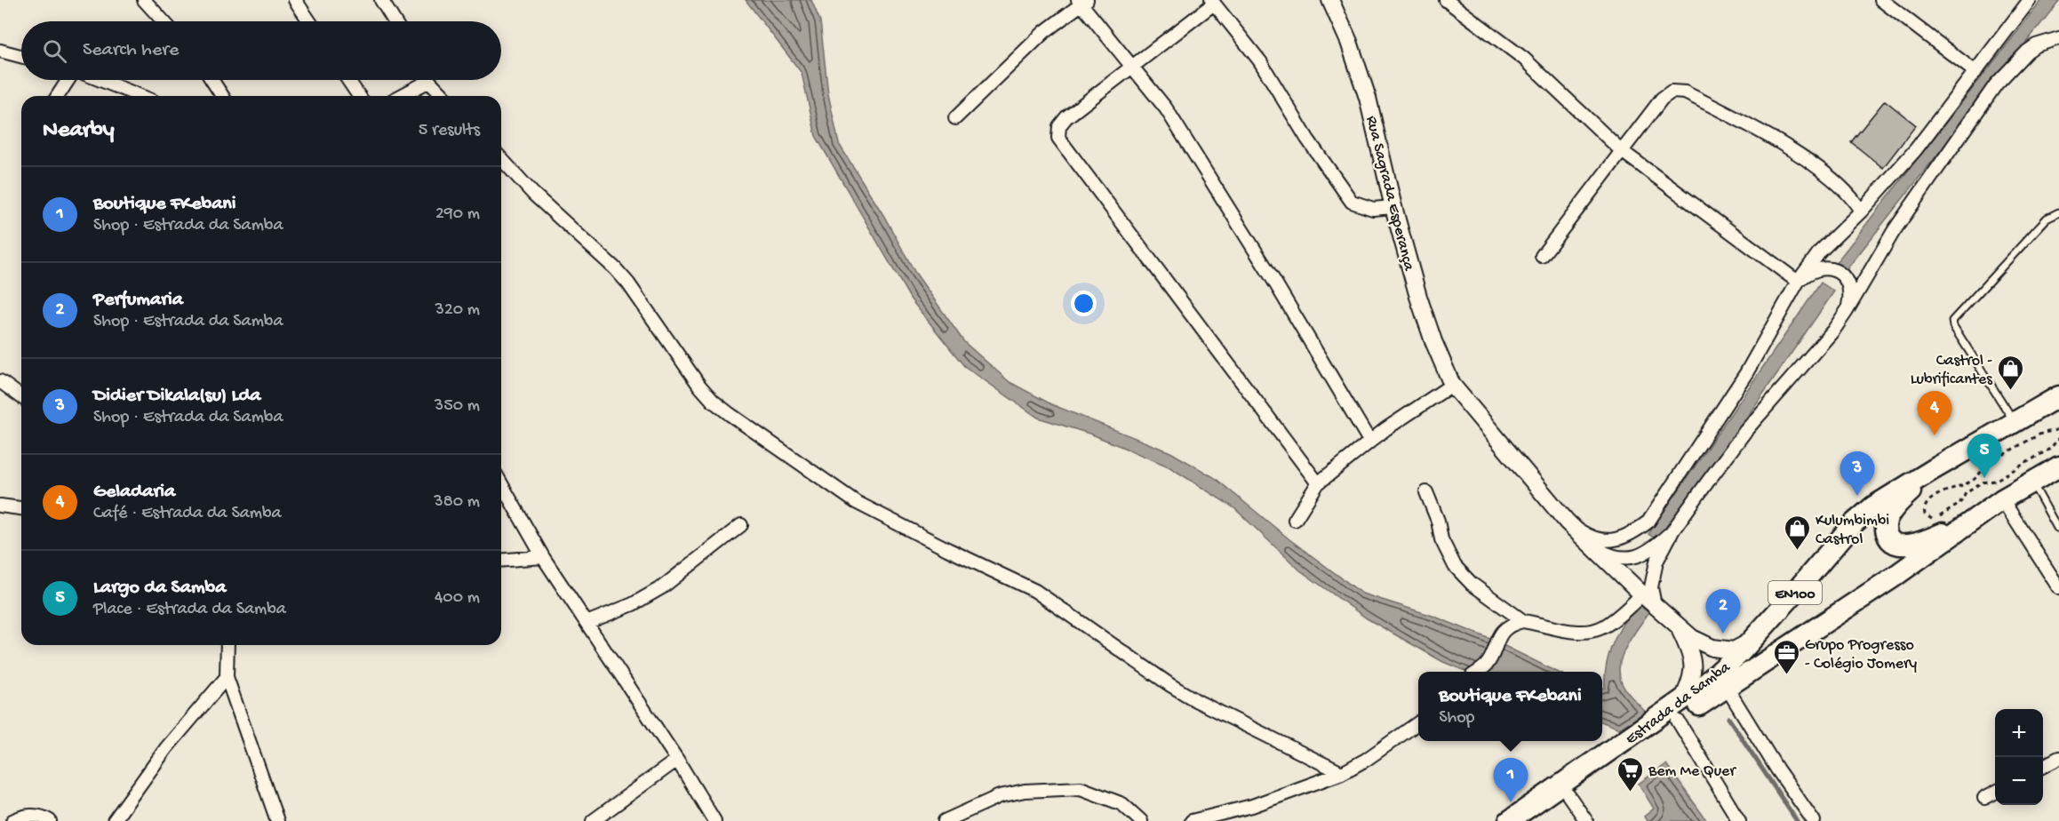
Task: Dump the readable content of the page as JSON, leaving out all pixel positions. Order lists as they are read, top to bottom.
{
  "streets": {
    "main road": ["EN100", "Estrada da Samba"],
    "street": ["Rua Sagrada Esperança"]
  },
  "crossings": [
    ["Rua Sagrada Esperança", "Estrada da Samba"]
  ],
  "places": {
    "shop": ["Castrol - Lubrificantes", "Kulumbimbi Castrol"],
    "office": ["Grupo Progresso - Colégio Jomery"],
    "supermarket": ["Bem Me Quer"]
  },
  "page": {
    "search": "Search here",
    "heading": ["Nearby", "5 results"],
    "list": [
      {
        "mark": "1",
        "name": "Boutique FKebani",
        "note": "Shop · Estrada da Samba",
        "value": "290 m"
      },
      {
        "mark": "2",
        "name": "Perfumaria",
        "note": "Shop · Estrada da Samba",
        "value": "320 m"
      },
      {
        "mark": "3",
        "name": "Didier Dikala(su) Lda",
        "note": "Shop · Estrada da Samba",
        "value": "350 m"
      },
      {
        "mark": "4",
        "name": "Geladaria",
        "note": "Café · Estrada da Samba",
        "value": "380 m"
      },
      {
        "mark": "5",
        "name": "Largo da Samba",
        "note": "Place · Estrada da Samba",
        "value": "400 m"
      }
    ],
    "pins": [
      "4",
      "5",
      "3",
      "2",
      "1"
    ],
    "popup": ["Boutique FKebani", "Shop"],
    "map_buttons": ["+", "−"]
  }
}
